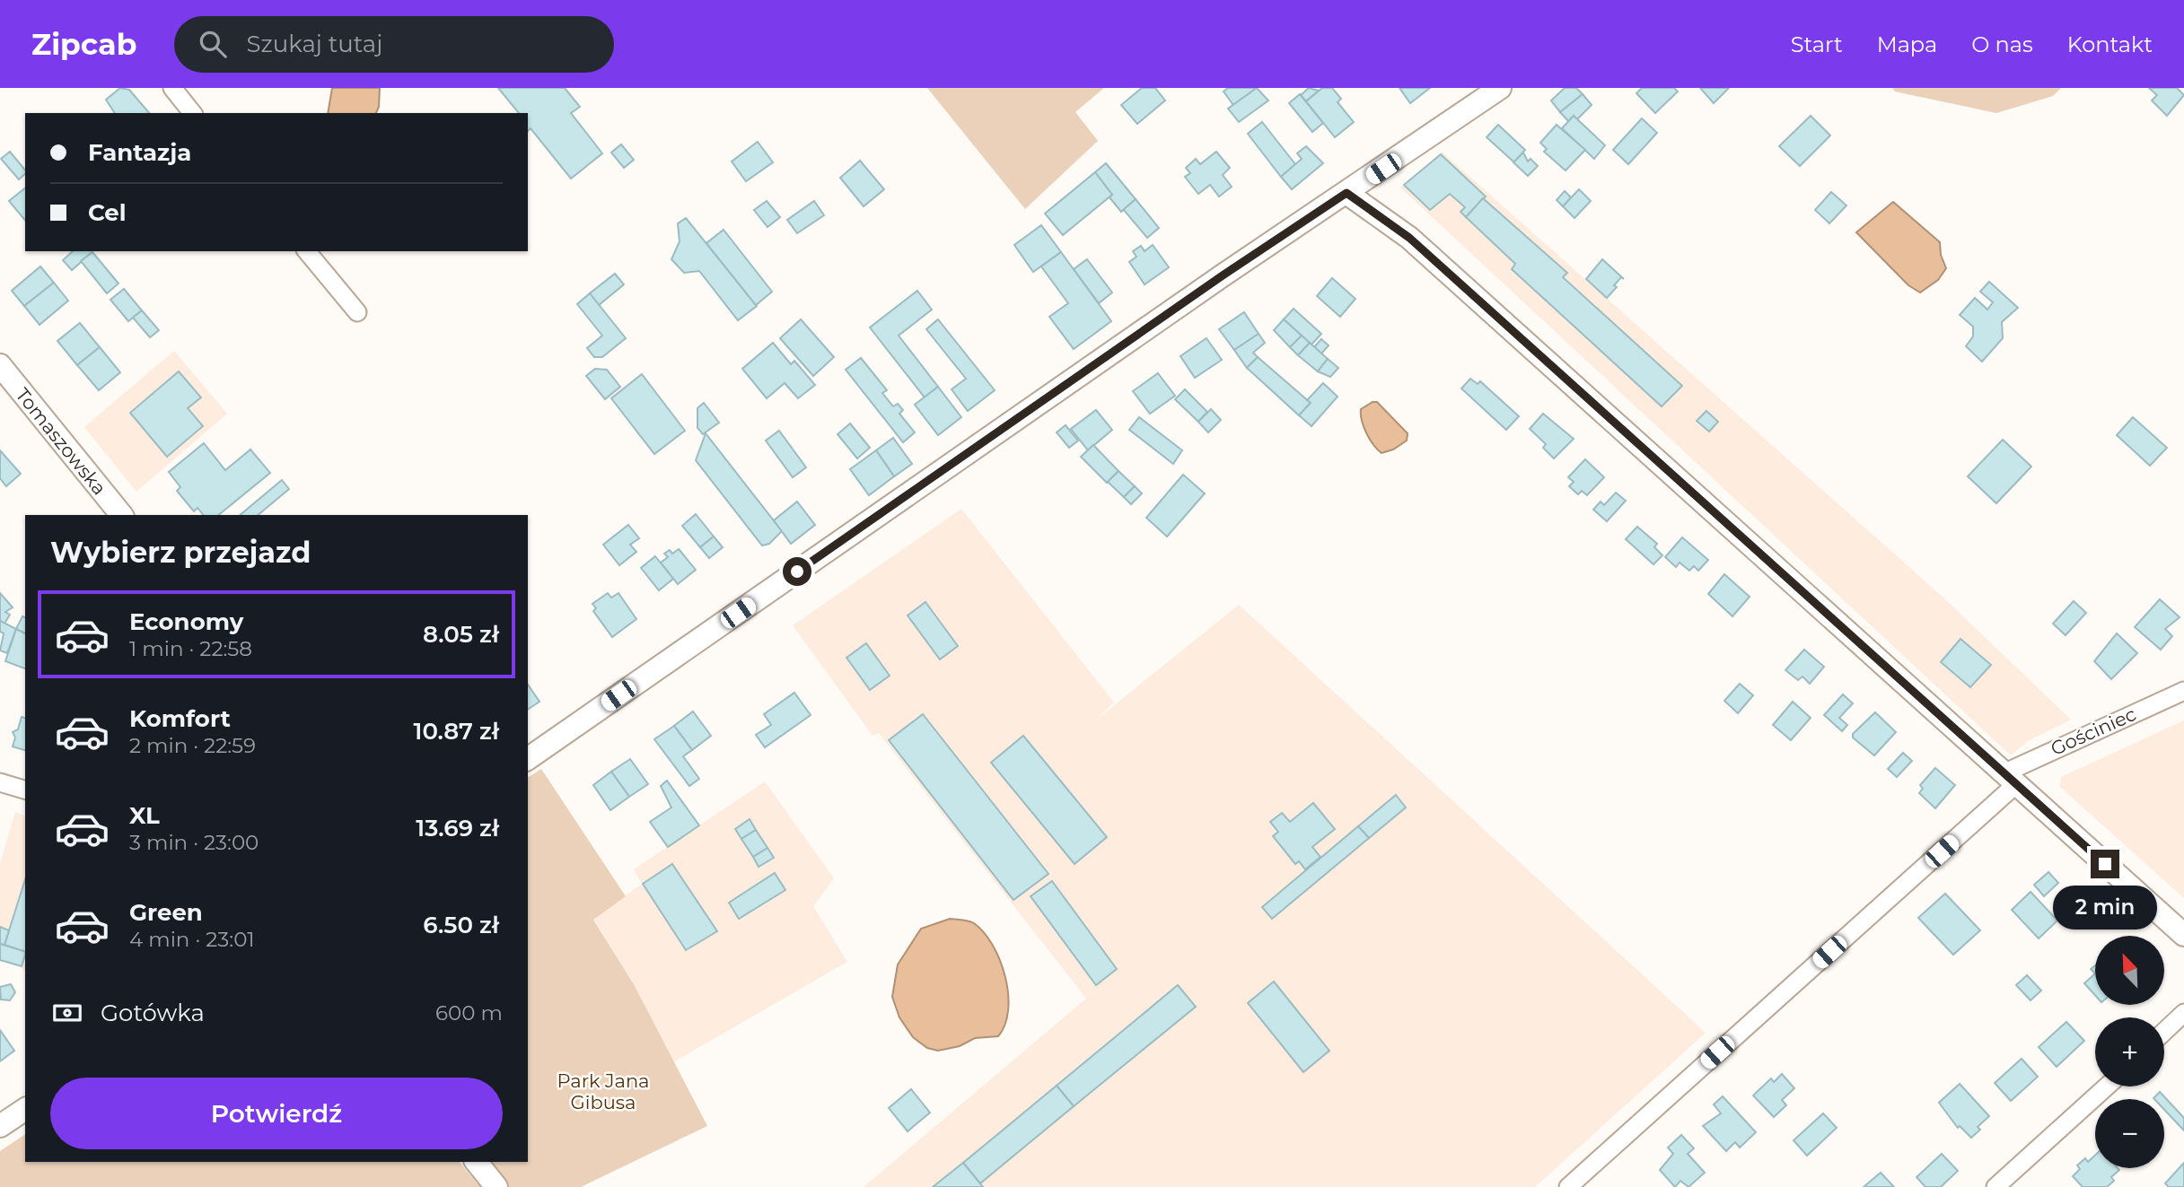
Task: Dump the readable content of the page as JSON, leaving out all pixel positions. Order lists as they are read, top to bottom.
{
  "streets": {
    "street": ["Tomaszowska", "Gościniec"]
  },
  "parks": ["Park Jana Gibusa"],
  "north": "top left",
  "page": {
    "header": "Zipcab",
    "search": "Szukaj tutaj",
    "nav": [
      "Start",
      "Mapa",
      "O nas",
      "Kontakt"
    ],
    "banner": ["Fantazja", "Cel"],
    "heading": "Wybierz przejazd",
    "list": [
      {
        "name": "Economy",
        "note": "1 min · 22:58",
        "value": "8.05 zł"
      },
      {
        "name": "Komfort",
        "note": "2 min · 22:59",
        "value": "10.87 zł"
      },
      {
        "name": "XL",
        "note": "3 min · 23:00",
        "value": "13.69 zł"
      },
      {
        "name": "Green",
        "note": "4 min · 23:01",
        "value": "6.50 zł"
      }
    ],
    "bubble": "2 min",
    "map_buttons": ["+", "−"],
    "pay": ["Gotówka", "600 m"],
    "buttons": "Potwierdź"
  }
}
